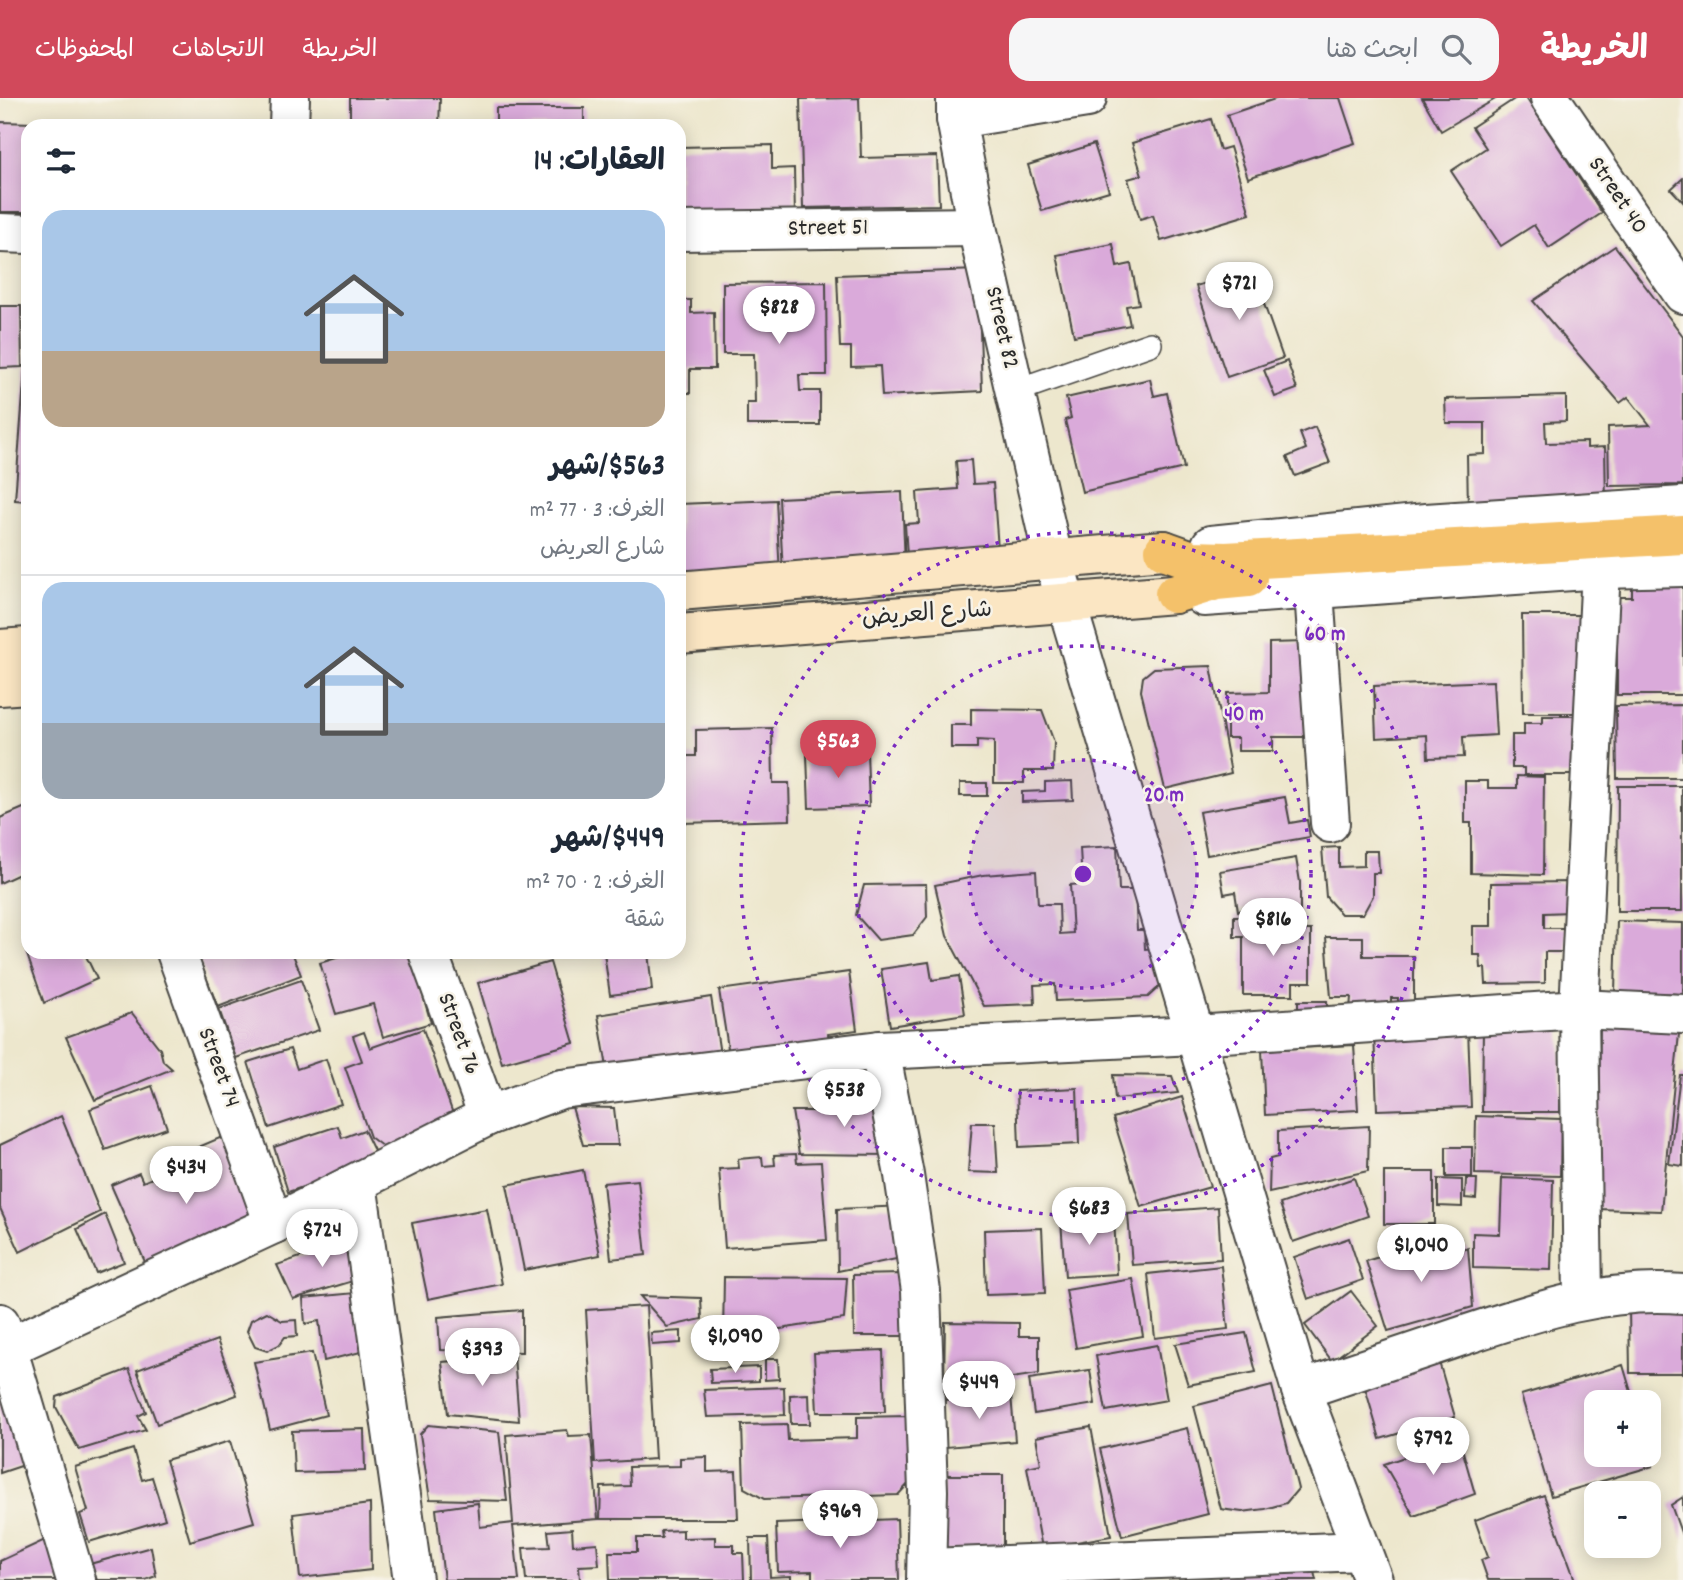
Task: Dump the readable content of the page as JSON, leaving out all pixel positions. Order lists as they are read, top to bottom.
{
  "streets": {
    "main road": ["شارع العريض"],
    "street": [
      "Street 40",
      "Street 51",
      "Street 82",
      "Street 76",
      "Street 74"
    ]
  },
  "crossings": [
    ["Street 51", "Street 82"],
    ["Street 82", "شارع العريض"]
  ],
  "page": {
    "header": "الخريطة",
    "search": "ابحث هنا",
    "nav": ["الخريطة", "الاتجاهات", "المحفوظات"],
    "heading": "العقارات: 14",
    "list": [
      {
        "name": "$563/شهر",
        "note": "الغرف: 3 · 77 m² · شارع العريض"
      },
      {
        "name": "$449/شهر",
        "note": "الغرف: 2 · 70 m² · شقة"
      }
    ],
    "price": [
      "$721",
      "$828",
      "$563",
      "$816",
      "$538",
      "$434",
      "$683",
      "$724",
      "$1,040",
      "$1,090",
      "$393",
      "$449",
      "$792",
      "$969"
    ],
    "map_buttons": ["+", "−"]
  },
  "rings": ["60 m", "40 m", "20 m"]
}
